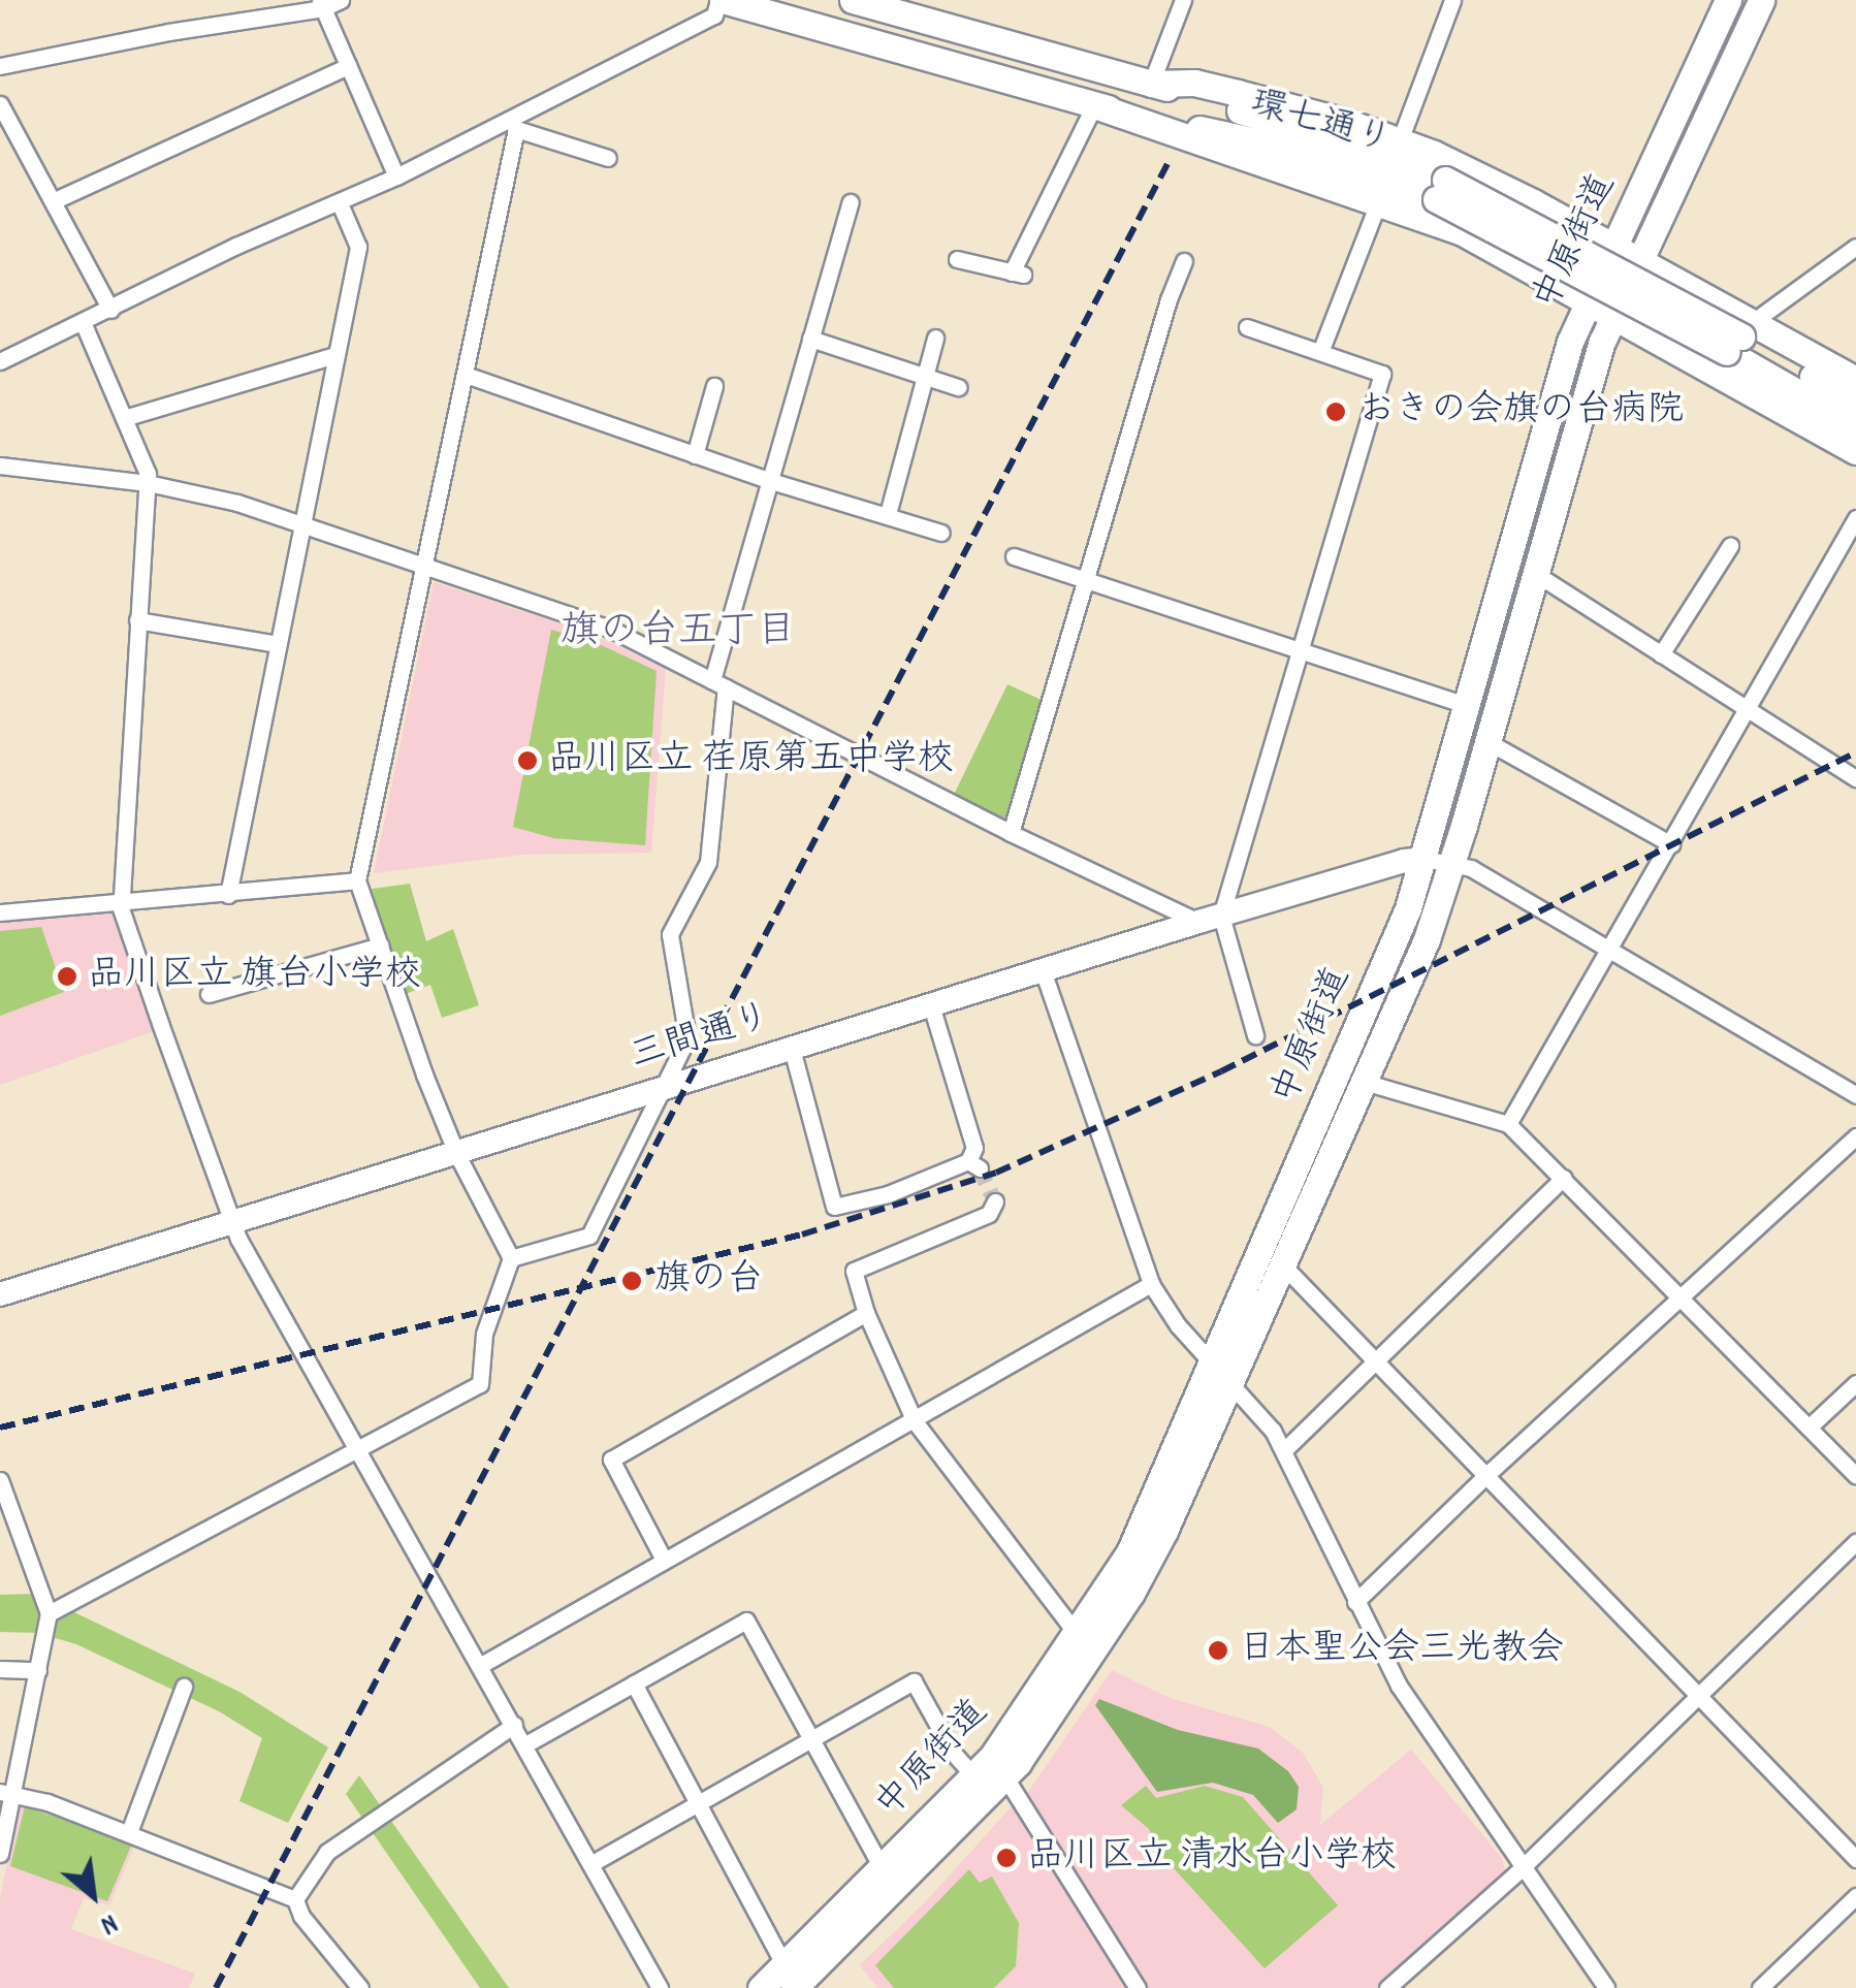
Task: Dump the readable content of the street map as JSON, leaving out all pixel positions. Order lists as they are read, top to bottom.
{
  "streets": {
    "main road": ["環七通り", "中原街道"],
    "street": ["三間通り"]
  },
  "crossings": [
    ["中原街道", "三間通り"]
  ],
  "districts": ["旗の台五丁目"],
  "places": [
    "おきの会旗の台病院",
    "品川区立 荏原第五中学校",
    "品川区立 旗台小学校",
    "旗の台",
    "日本聖公会三光教会",
    "品川区立 清水台小学校"
  ],
  "north": "bottom right"
}
